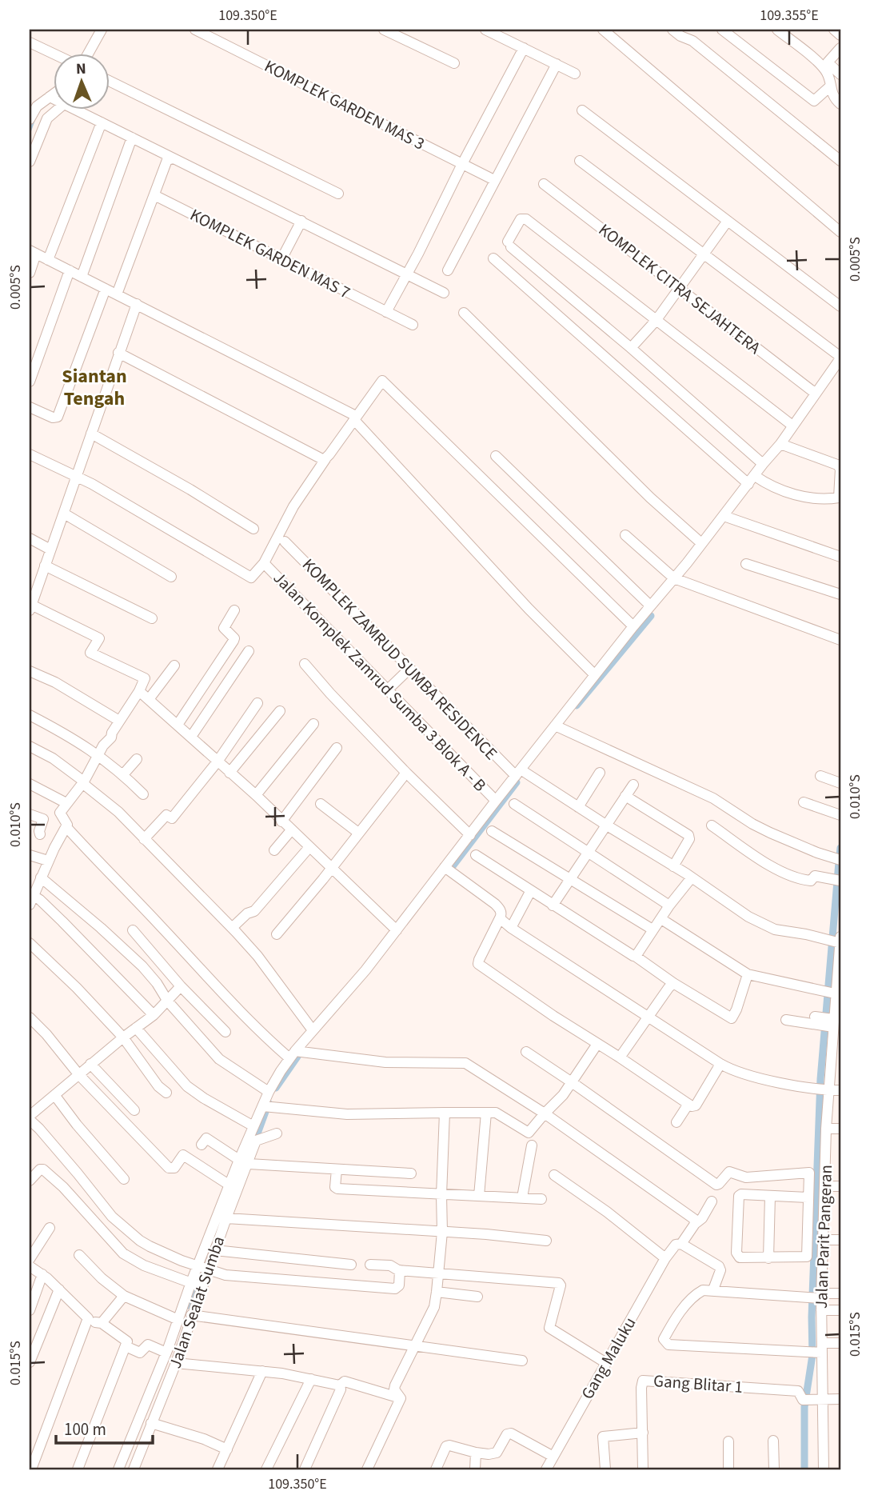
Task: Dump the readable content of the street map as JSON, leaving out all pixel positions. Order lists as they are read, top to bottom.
{
  "streets": {
    "street": [
      "KOMPLEK GARDEN MAS 3",
      "KOMPLEK GARDEN MAS 7",
      "KOMPLEK CITRA SEJAHTERA",
      "KOMPLEK ZAMRUD SUMBA RESIDENCE",
      "Jalan Komplek Zamrud Sumba 3 Blok A - B",
      "Jalan Parit Pangeran",
      "Jalan Sealat Sumba",
      "Gang Maluku",
      "Gang Blitar 1"
    ]
  },
  "crossings": [
    ["KOMPLEK CITRA SEJAHTERA", "Jalan Sealat Sumba"],
    ["KOMPLEK ZAMRUD SUMBA RESIDENCE", "Jalan Parit Pangeran"],
    ["KOMPLEK ZAMRUD SUMBA RESIDENCE", "Jalan Sealat Sumba"],
    ["Jalan Komplek Zamrud Sumba 3 Blok A - B", "Jalan Sealat Sumba"],
    ["Jalan Parit Pangeran", "Gang Blitar 1"]
  ],
  "districts": ["Siantan Tengah"],
  "scale_bar": "100 m",
  "north": "top",
  "coordinates": [
    "109.350°E",
    "109.355°E",
    "0.005°S",
    "0.010°S",
    "0.015°S"
  ]
}
